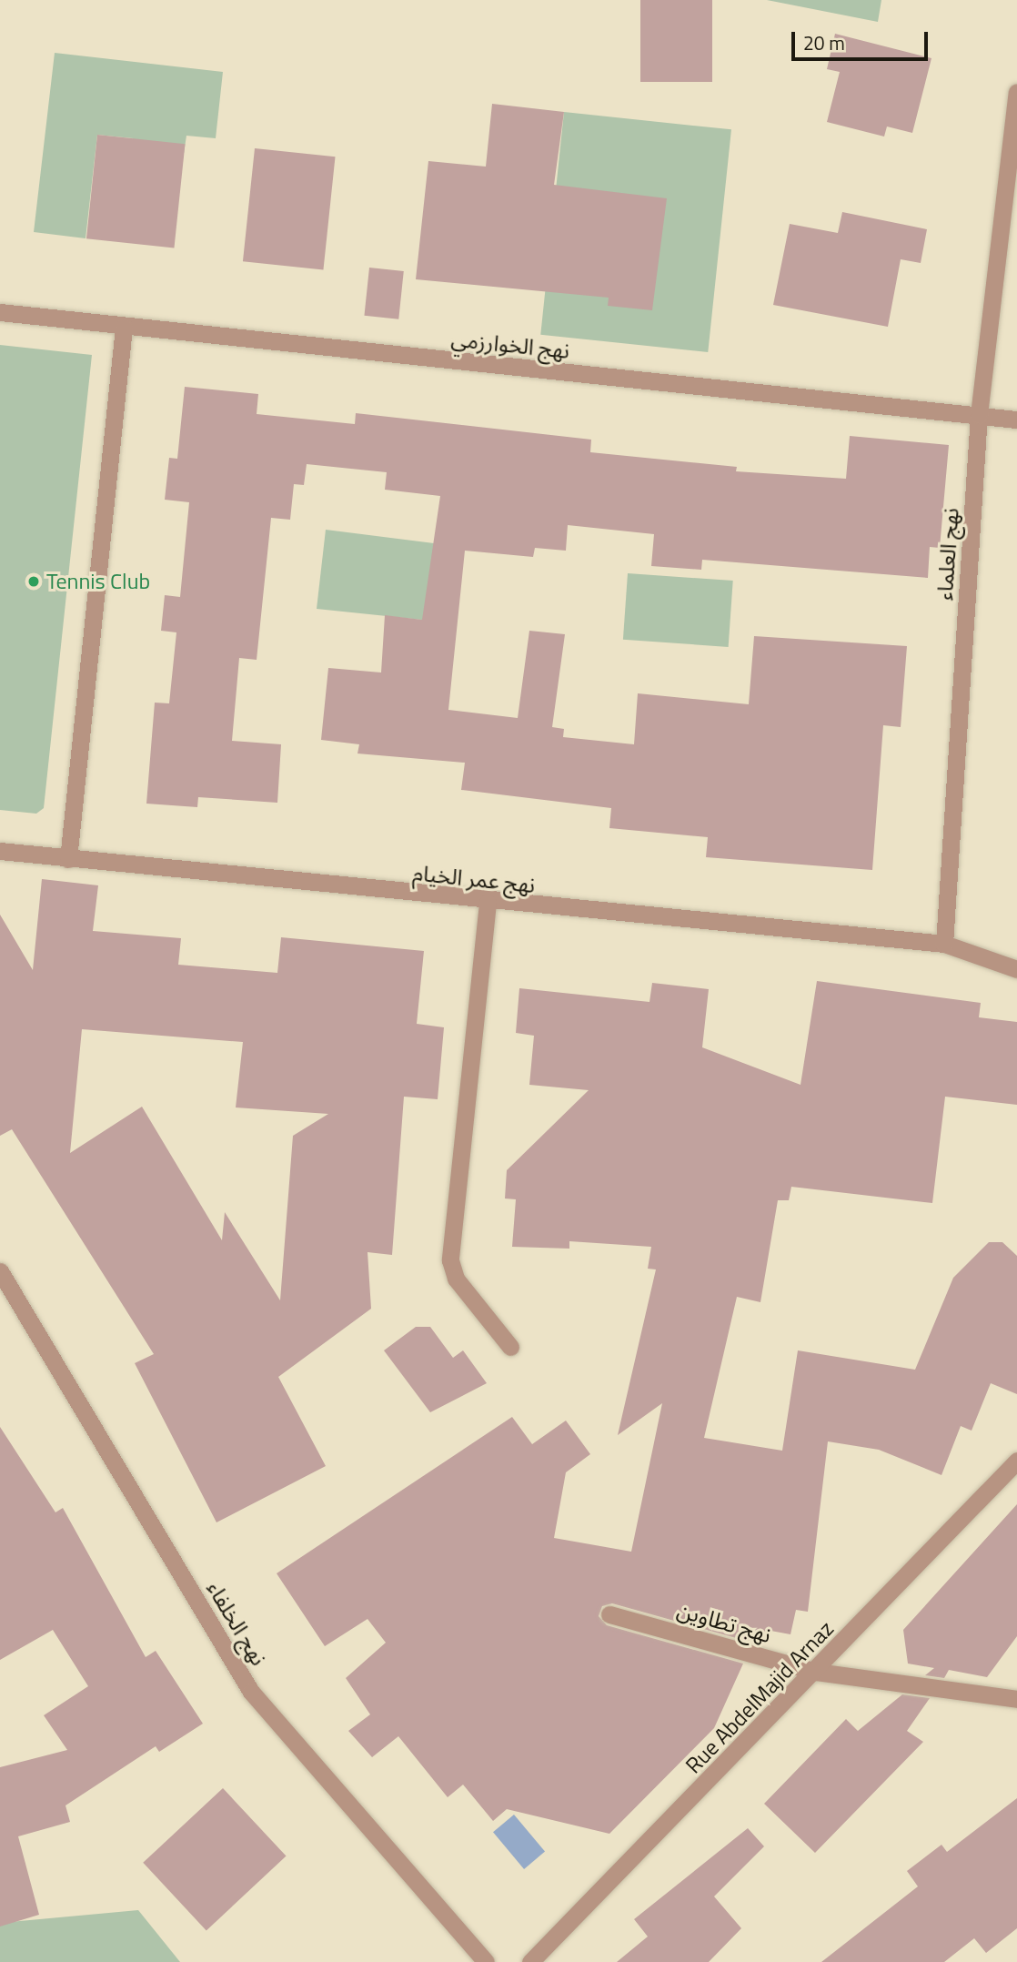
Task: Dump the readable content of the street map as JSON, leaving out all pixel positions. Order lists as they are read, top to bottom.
{
  "streets": {
    "street": [
      "نهج الخوارزمي",
      "نهج العلماء",
      "نهج عمر الخيام",
      "نهج تطاوين",
      "نهج الخلفاء",
      "Rue AbdelMajid Arnaz"
    ]
  },
  "crossings": [
    ["نهج الخوارزمي", "نهج العلماء"],
    ["نهج العلماء", "نهج عمر الخيام"],
    ["نهج تطاوين", "Rue AbdelMajid Arnaz"]
  ],
  "places": ["Tennis Club"],
  "scale_bar": "20 m"
}
